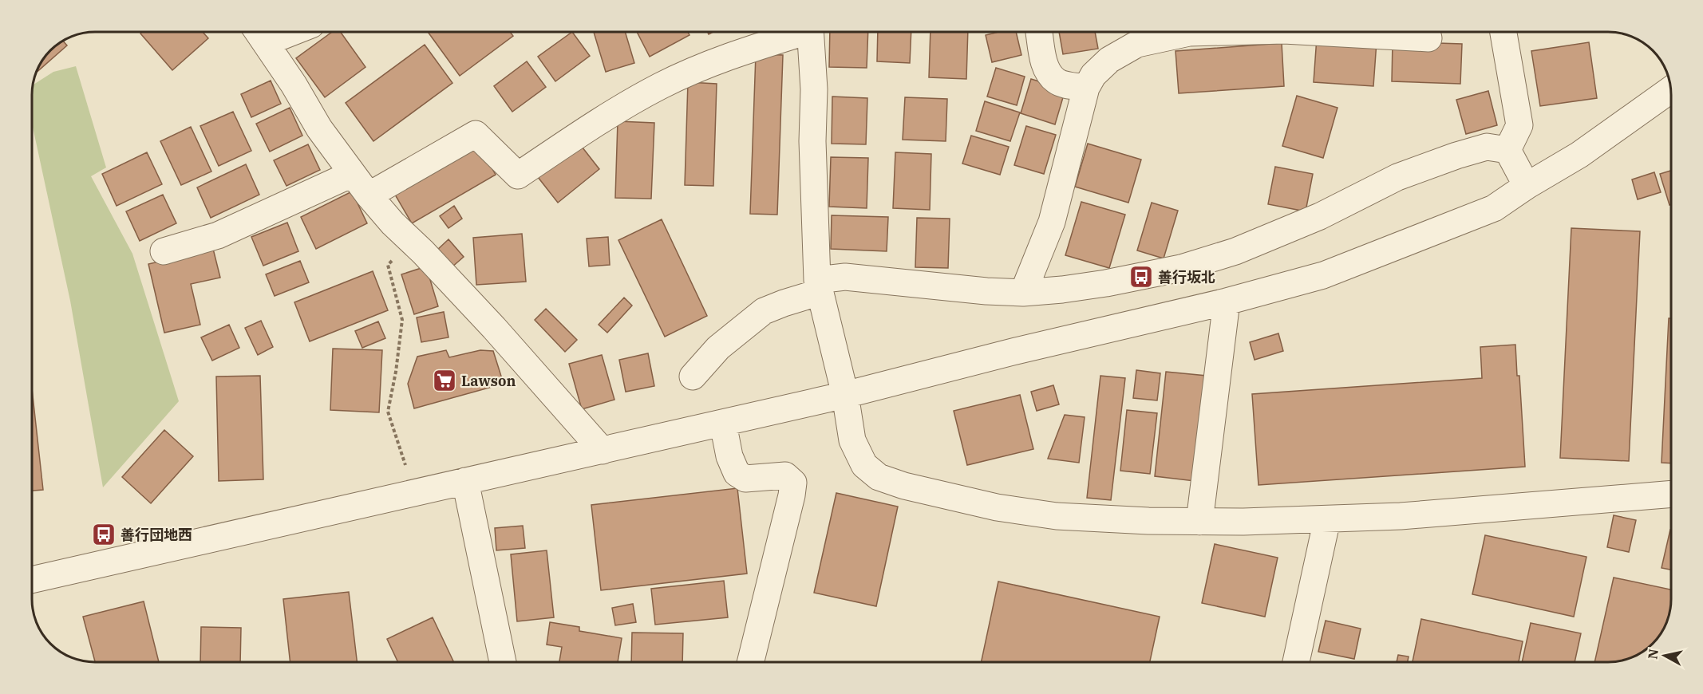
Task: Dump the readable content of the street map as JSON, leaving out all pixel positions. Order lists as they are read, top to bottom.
{
  "places": {
    "bus stop": ["善行坂北", "善行団地西"],
    "supermarket": ["Lawson"]
  },
  "north": "left"
}
